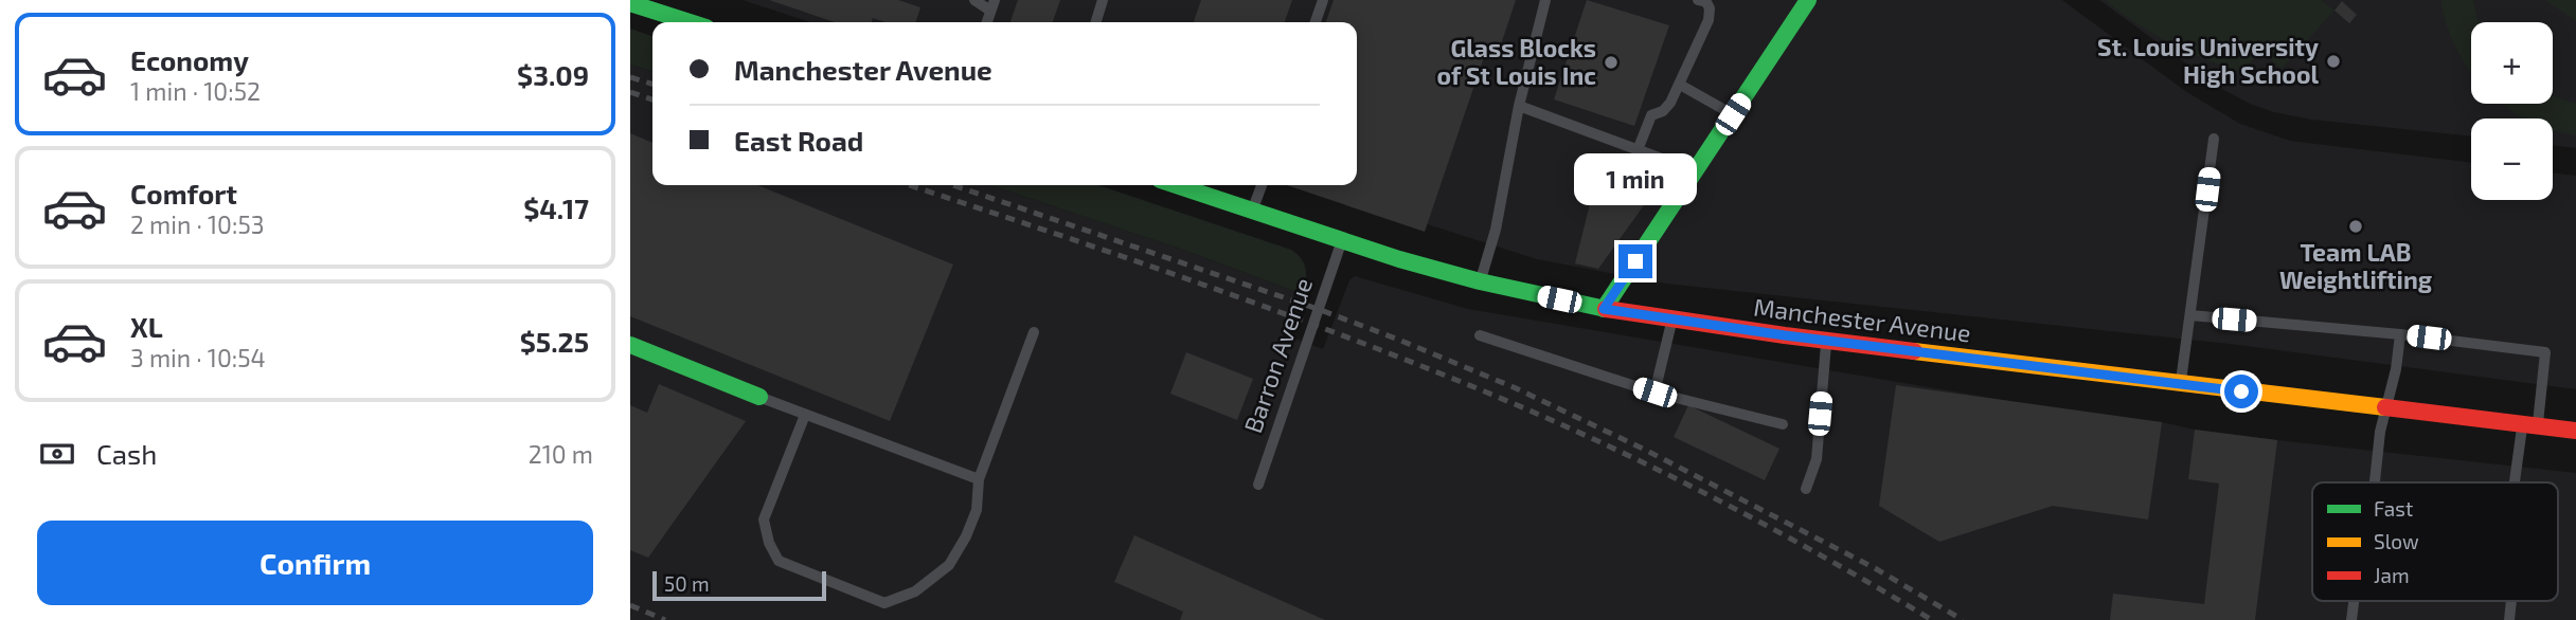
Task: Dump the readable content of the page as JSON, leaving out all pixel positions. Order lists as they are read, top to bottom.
{
  "streets": {
    "main road": ["Manchester Avenue"],
    "lane": ["Barron Avenue"]
  },
  "crossings": [
    ["Manchester Avenue", "Barron Avenue"]
  ],
  "places": ["St. Louis University High School", "Glass Blocks of St Louis Inc", "Team LAB Weightlifting"],
  "legend": ["Fast", "Slow", "Jam"],
  "scale_bar": "50 m",
  "page": {
    "list": [
      {
        "name": "Economy",
        "note": "1 min · 10:52",
        "value": "$3.09"
      },
      {
        "name": "Comfort",
        "note": "2 min · 10:53",
        "value": "$4.17"
      },
      {
        "name": "XL",
        "note": "3 min · 10:54",
        "value": "$5.25"
      }
    ],
    "map_buttons": ["+", "−"],
    "banner": ["Manchester Avenue", "East Road"],
    "bubble": "1 min",
    "pay": ["Cash", "210 m"],
    "buttons": "Confirm",
    "scale": "50 m"
  }
}
